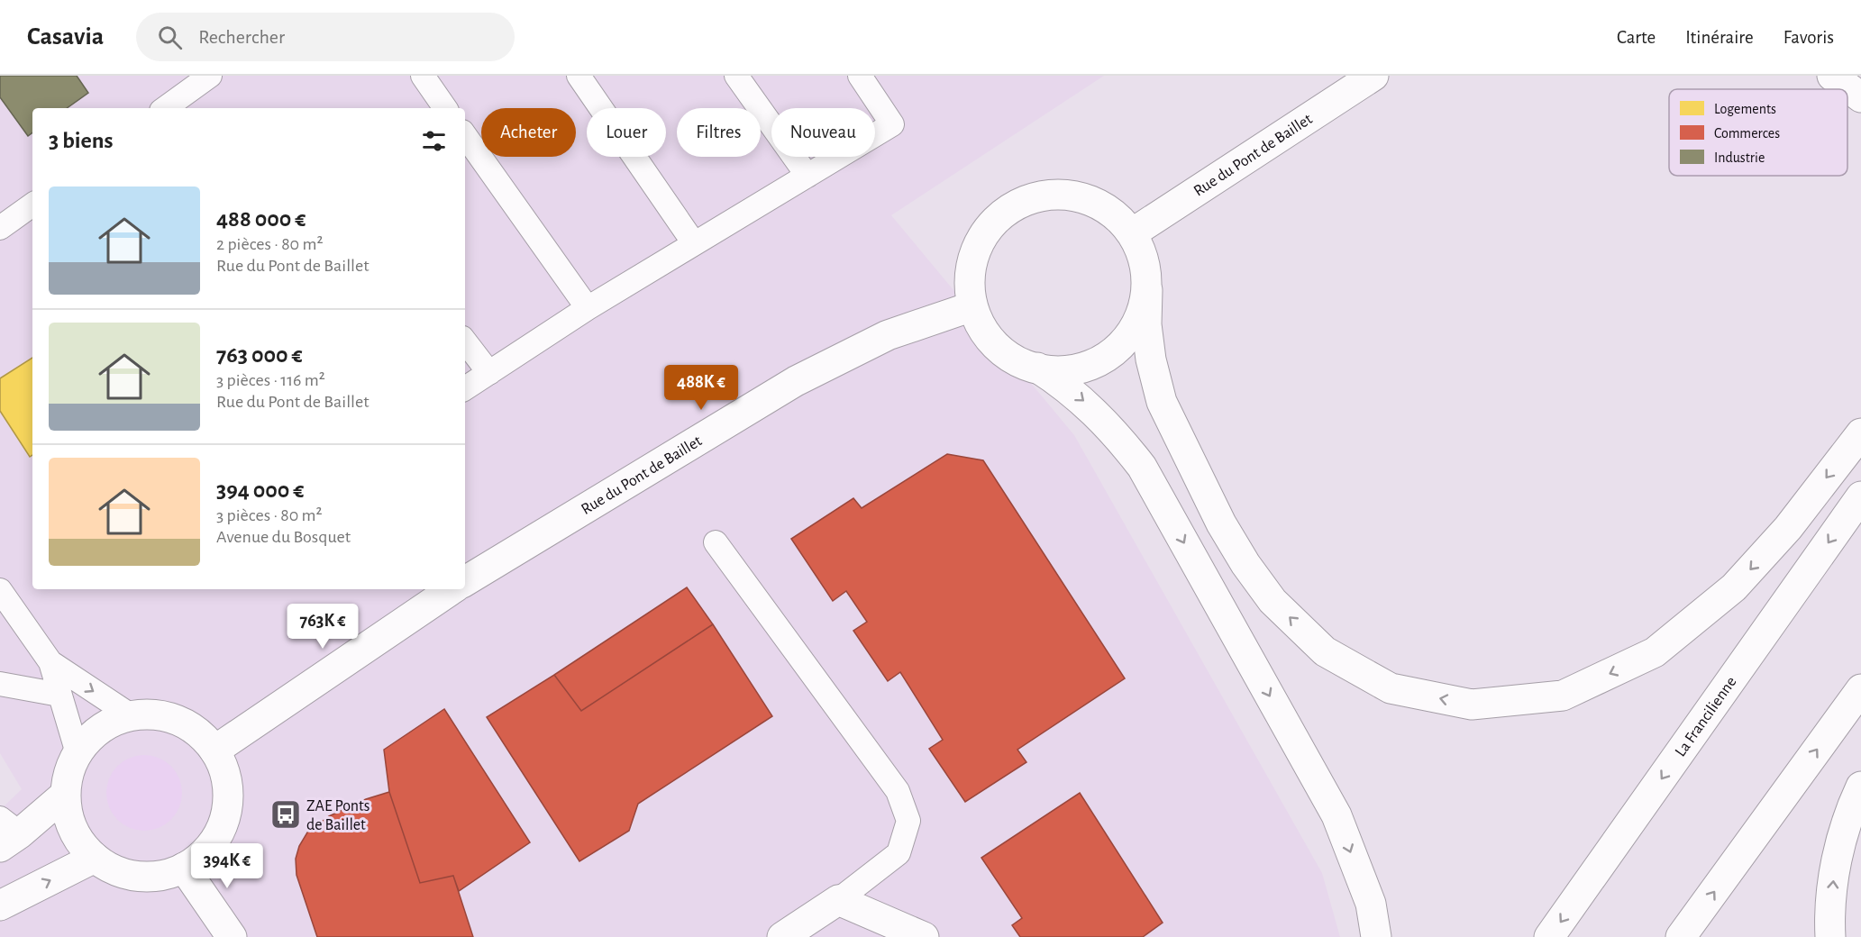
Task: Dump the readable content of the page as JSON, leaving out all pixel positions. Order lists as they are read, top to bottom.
{
  "streets": {
    "main road": ["Rue du Pont de Baillet", "La Francilienne"]
  },
  "places": {
    "bus stop": ["ZAE Ponts de Baillet"]
  },
  "legend": ["Logements", "Commerces", "Industrie"],
  "page": {
    "header": "Casavia",
    "search": "Rechercher",
    "nav": ["Carte", "Itinéraire", "Favoris"],
    "chip": [
      "Acheter",
      "Louer",
      "Filtres",
      "Nouveau"
    ],
    "heading": "3 biens",
    "list": [
      {
        "name": "488 000 €",
        "note": "2 pièces · 80 m² · Rue du Pont de Baillet"
      },
      {
        "name": "763 000 €",
        "note": "3 pièces · 116 m² · Rue du Pont de Baillet"
      },
      {
        "name": "394 000 €",
        "note": "3 pièces · 80 m² · Avenue du Bosquet"
      }
    ],
    "price": ["488K €", "763K €", "394K €"]
  }
}
